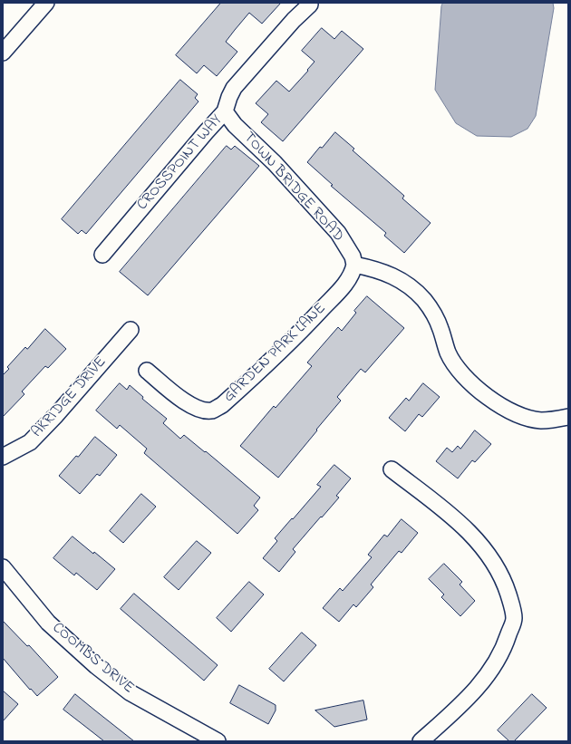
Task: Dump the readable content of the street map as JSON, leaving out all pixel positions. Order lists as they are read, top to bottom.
{
  "streets": {
    "street": [
      "CROSSPOINT WAY",
      "TOWN BRIDGE ROAD",
      "GARDEN PARK LANE",
      "AKRIDGE DRIVE",
      "COOMBS DRIVE"
    ]
  },
  "crossings": [
    ["CROSSPOINT WAY", "TOWN BRIDGE ROAD"],
    ["TOWN BRIDGE ROAD", "GARDEN PARK LANE"]
  ]
}
